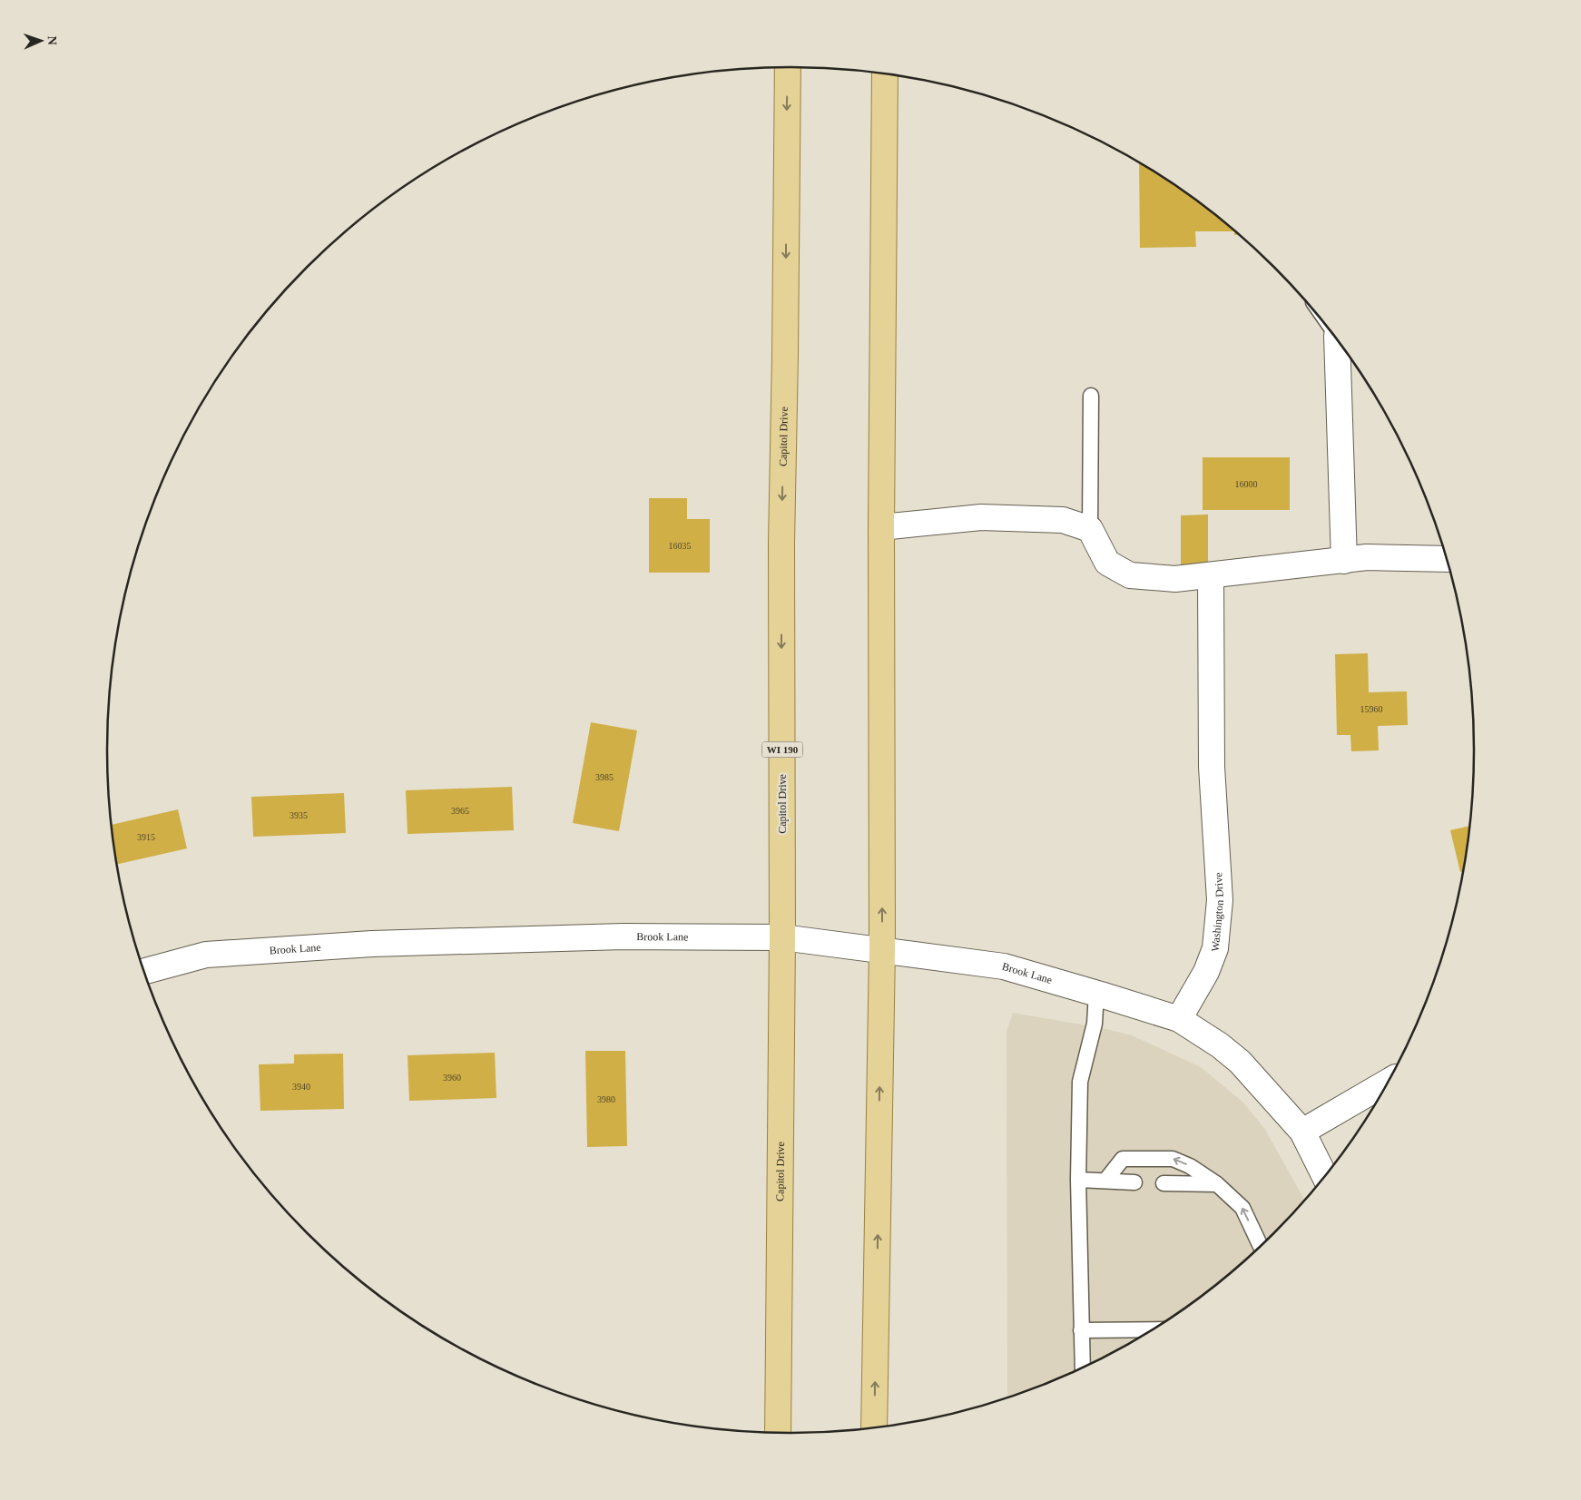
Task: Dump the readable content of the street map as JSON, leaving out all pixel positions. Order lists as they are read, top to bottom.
{
  "streets": {
    "main road": ["Capitol Drive", "WI 190"],
    "street": ["Washington Drive", "Brook Lane"]
  },
  "crossings": [
    ["Capitol Drive", "Brook Lane"],
    ["Washington Drive", "Brook Lane"]
  ],
  "house_numbers": [
    "16000",
    "16035",
    "15960",
    "3985",
    "3965",
    "3935",
    "3915",
    "3960",
    "3940",
    "3980"
  ],
  "north": "right"
}
